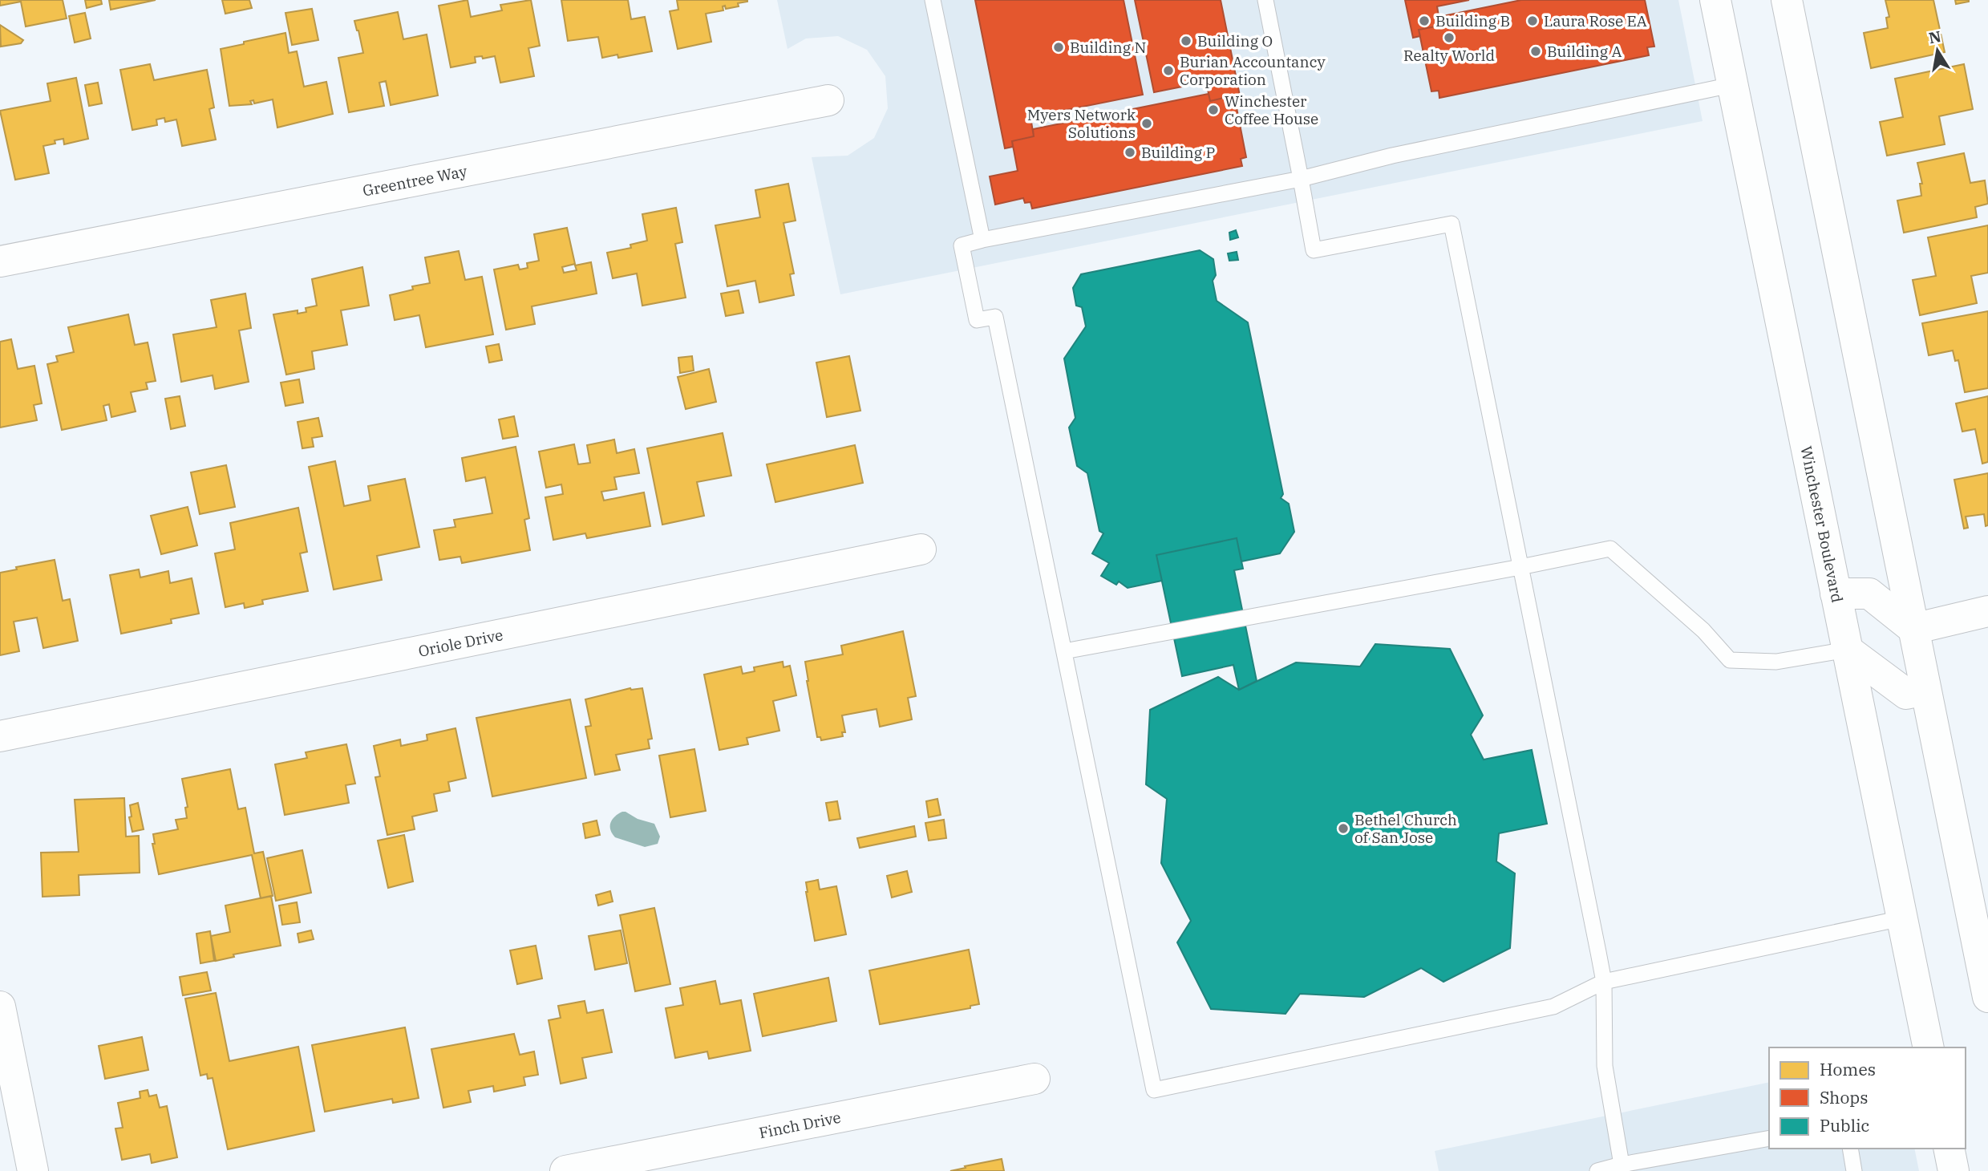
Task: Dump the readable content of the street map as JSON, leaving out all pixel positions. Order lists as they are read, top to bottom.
{
  "streets": {
    "street": [
      "Greentree Way",
      "Winchester Boulevard",
      "Oriole Drive",
      "Finch Drive"
    ]
  },
  "places": [
    "Building B",
    "Laura Rose EA",
    "Realty World",
    "Building O",
    "Building N",
    "Building A",
    "Burian Accountancy Corporation",
    "Winchester Coffee House",
    "Myers Network Solutions",
    "Building P",
    "Bethel Church of San Jose"
  ],
  "legend": ["Homes", "Shops", "Public"],
  "north": "top"
}
